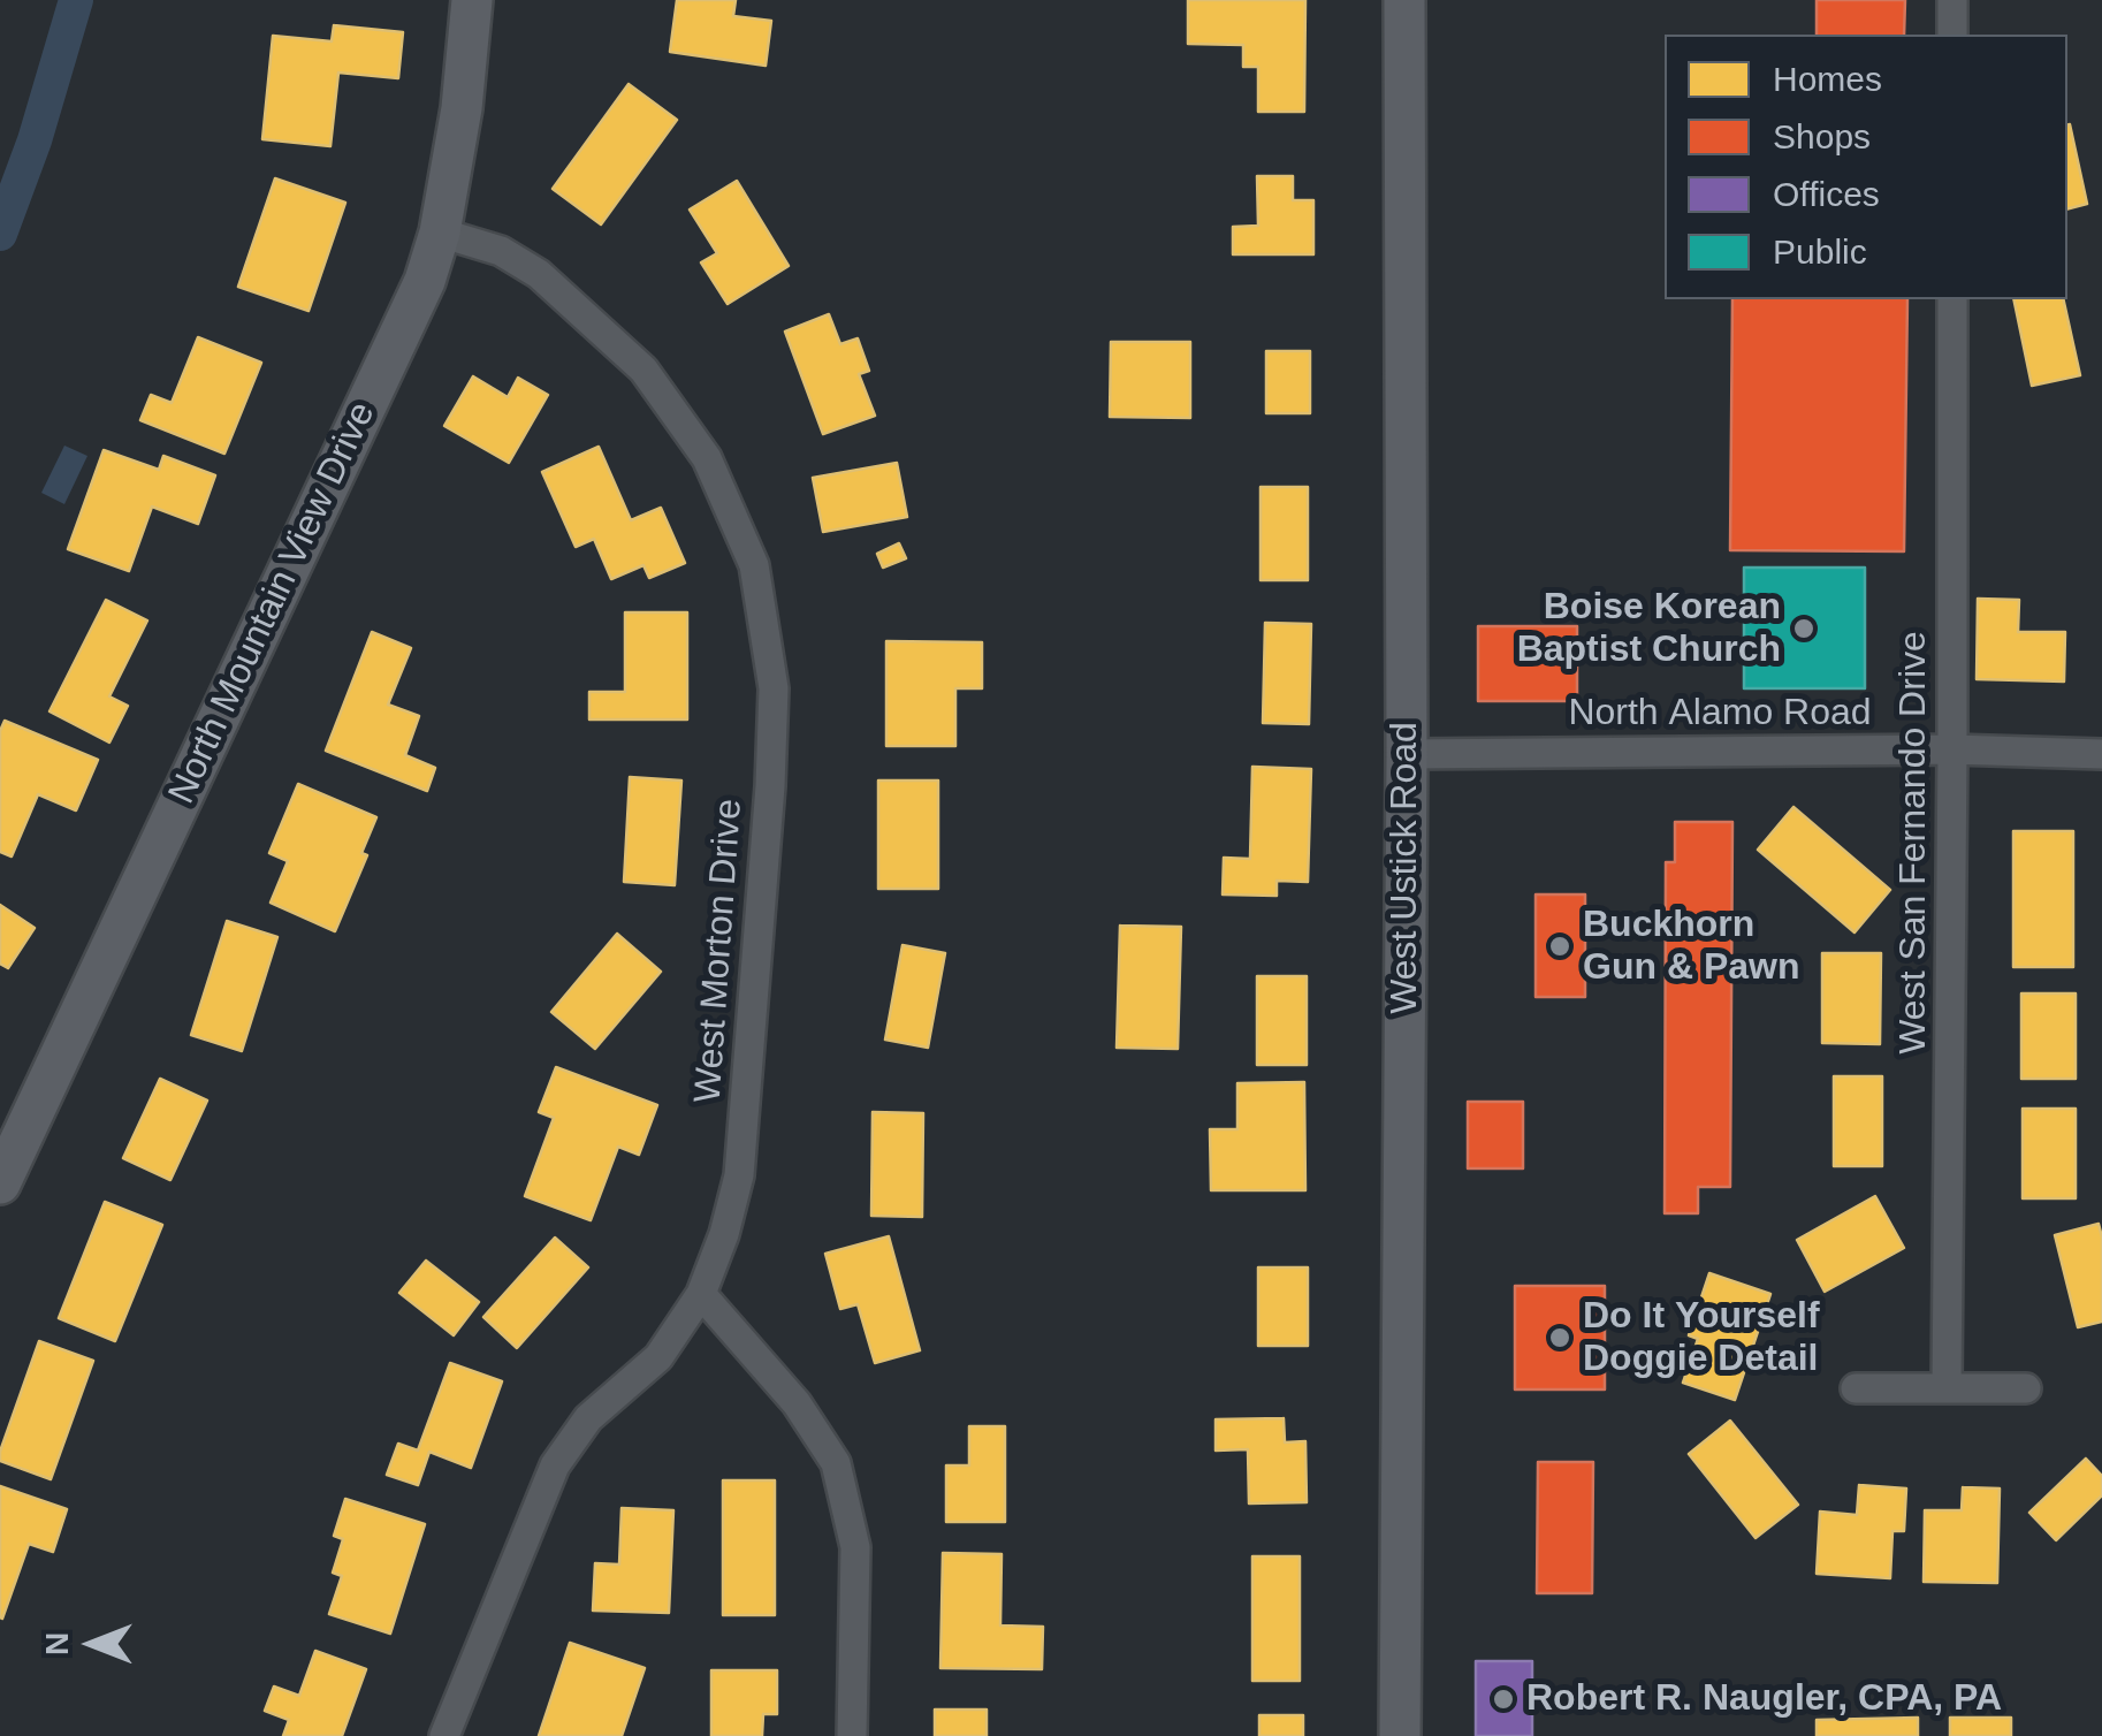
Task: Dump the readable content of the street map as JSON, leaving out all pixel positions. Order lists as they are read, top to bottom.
{
  "streets": {
    "main road": ["North Mountain View Drive", "West Ustick Road"],
    "street": ["North Alamo Road", "West San Fernando Drive", "West Morton Drive"]
  },
  "crossings": [
    ["North Mountain View Drive", "West Morton Drive"],
    ["North Alamo Road", "West San Fernando Drive"],
    ["North Alamo Road", "West Ustick Road"]
  ],
  "places": [
    "Boise Korean Baptist Church",
    "Buckhorn Gun & Pawn",
    "Do It Yourself Doggie Detail",
    "Robert R. Naugler, CPA, PA"
  ],
  "legend": [
    "Homes",
    "Shops",
    "Offices",
    "Public"
  ],
  "north": "left"
}
